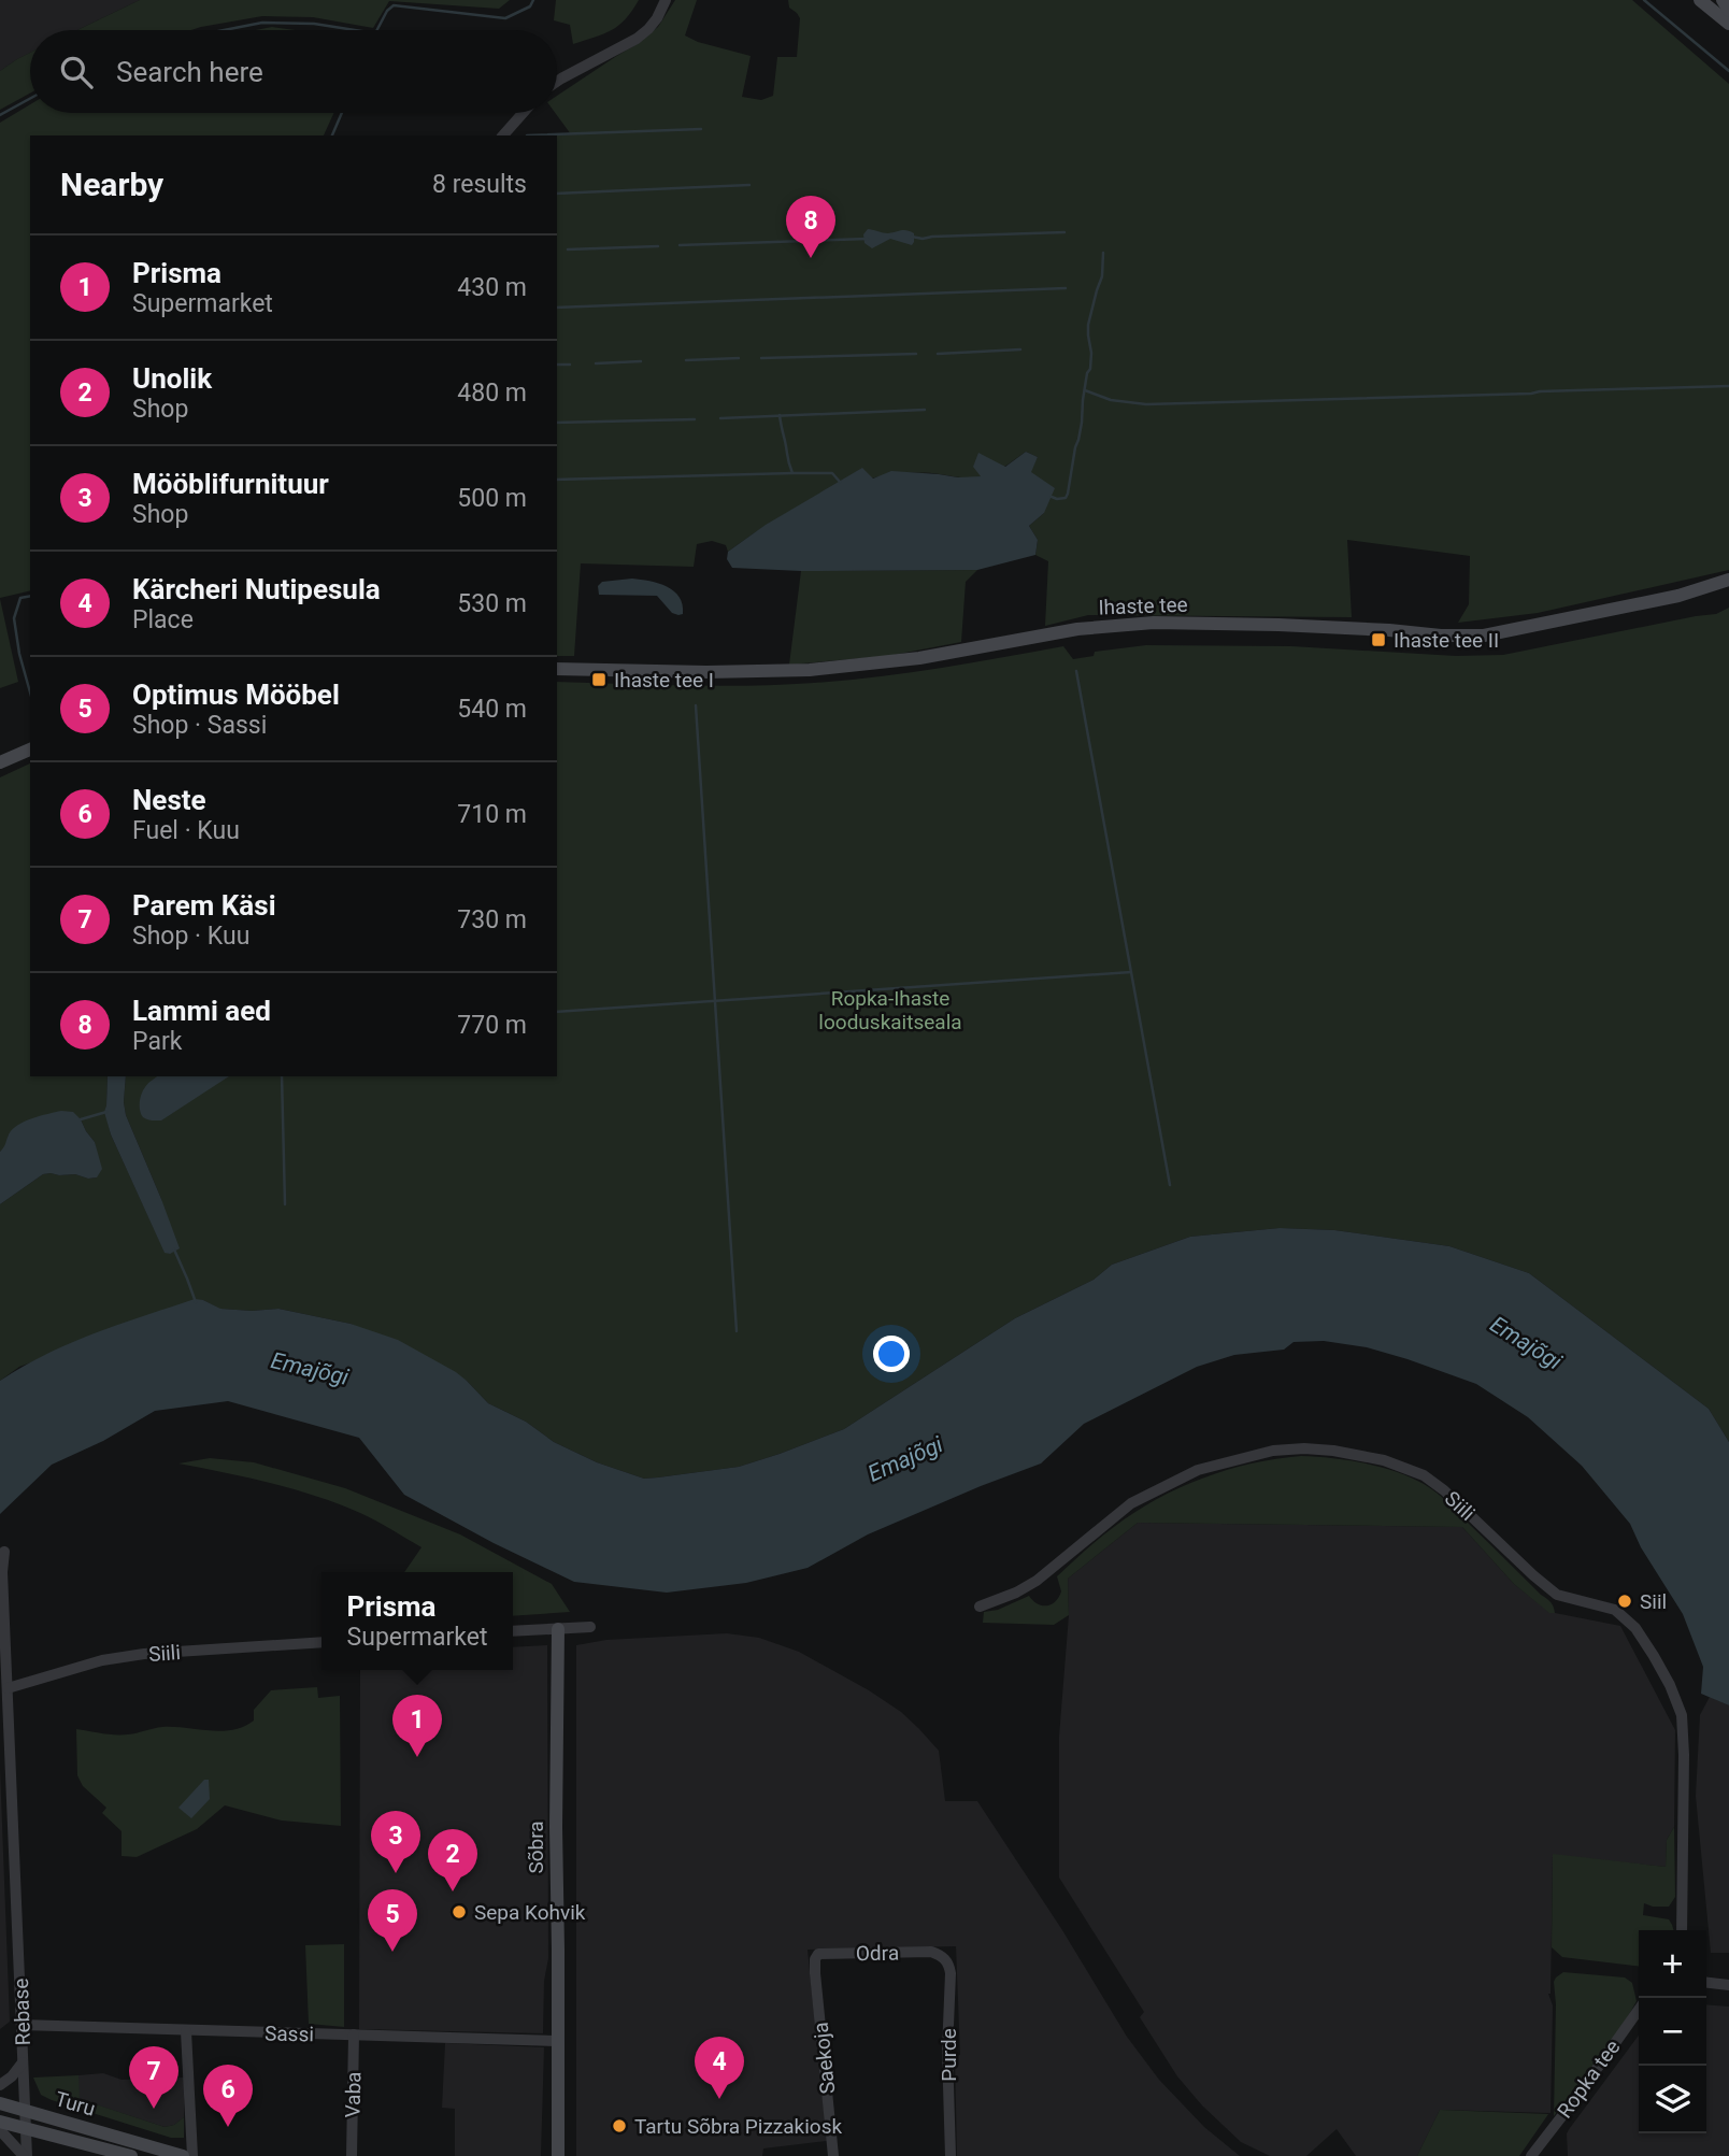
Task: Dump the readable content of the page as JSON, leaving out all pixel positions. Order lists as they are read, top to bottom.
{
  "streets": {
    "street": [
      "Ihaste tee",
      "Siili",
      "Sõbra",
      "Odra",
      "Rebase",
      "Sassi",
      "Purde",
      "Saekoja",
      "Ropka tee",
      "Vaba",
      "Turu"
    ]
  },
  "crossings": [
    ["Siili", "Rebase"],
    ["Sõbra", "Sassi"],
    ["Odra", "Purde"],
    ["Odra", "Saekoja"],
    ["Rebase", "Sassi"],
    ["Rebase", "Turu"],
    ["Sassi", "Vaba"]
  ],
  "water": ["Emajõgi"],
  "parks": ["Ropka-Ihaste looduskaitseala"],
  "places": {
    "transit": ["Ihaste tee II", "Ihaste tee I"],
    "other": ["Siil", "Sepa Kohvik", "Tartu Sõbra Pizzakiosk"]
  },
  "page": {
    "search": "Search here",
    "heading": ["Nearby", "8 results"],
    "pins": [
      "8",
      "1",
      "3",
      "2",
      "5",
      "4",
      "7",
      "6"
    ],
    "list": [
      {
        "mark": "1",
        "name": "Prisma",
        "note": "Supermarket",
        "value": "430 m"
      },
      {
        "mark": "2",
        "name": "Unolik",
        "note": "Shop",
        "value": "480 m"
      },
      {
        "mark": "3",
        "name": "Mööblifurnituur",
        "note": "Shop",
        "value": "500 m"
      },
      {
        "mark": "4",
        "name": "Kärcheri Nutipesula",
        "note": "Place",
        "value": "530 m"
      },
      {
        "mark": "5",
        "name": "Optimus Mööbel",
        "note": "Shop · Sassi",
        "value": "540 m"
      },
      {
        "mark": "6",
        "name": "Neste",
        "note": "Fuel · Kuu",
        "value": "710 m"
      },
      {
        "mark": "7",
        "name": "Parem Käsi",
        "note": "Shop · Kuu",
        "value": "730 m"
      },
      {
        "mark": "8",
        "name": "Lammi aed",
        "note": "Park",
        "value": "770 m"
      }
    ],
    "popup": ["Prisma", "Supermarket"],
    "map_buttons": ["+", "−"]
  }
}
